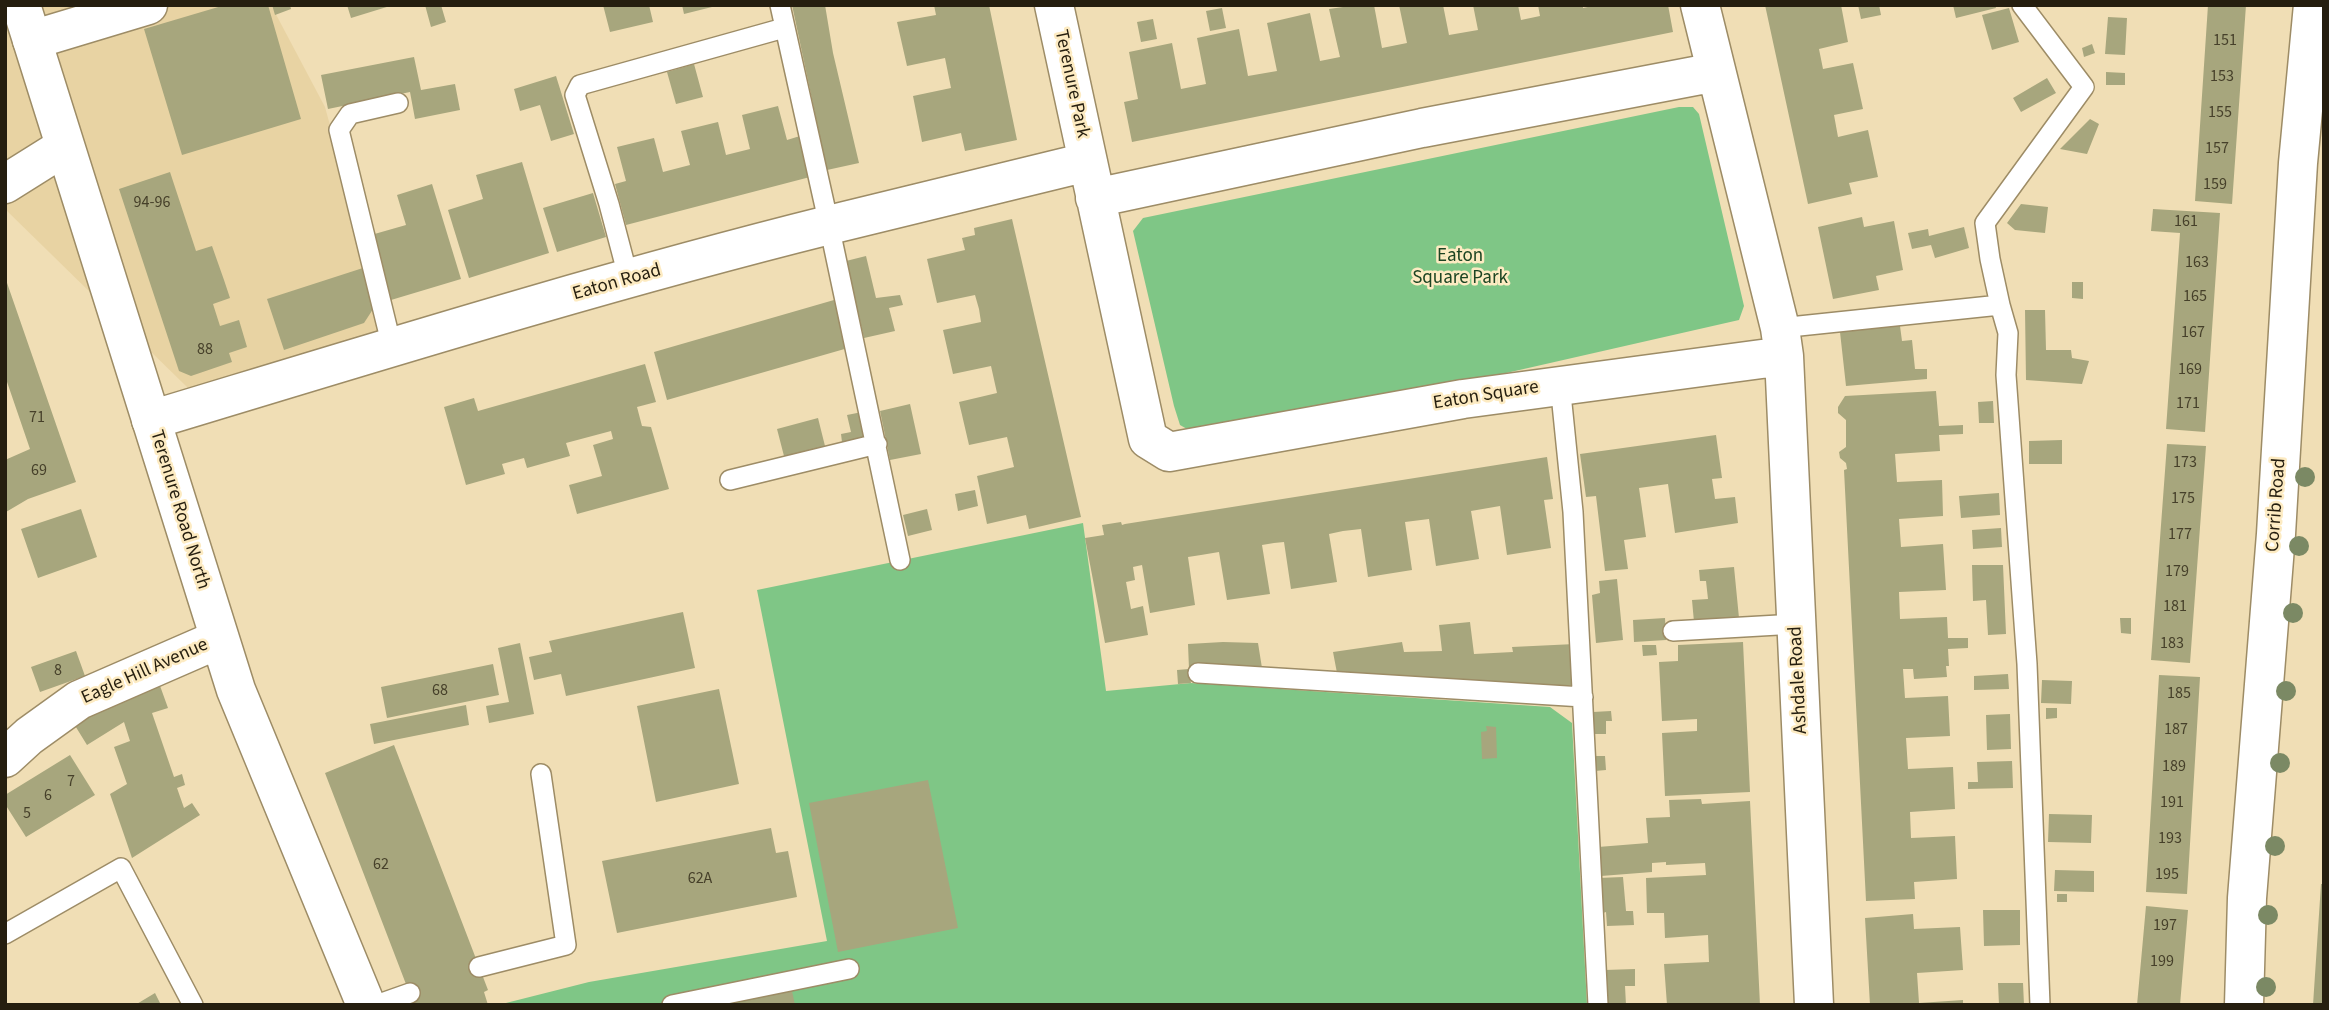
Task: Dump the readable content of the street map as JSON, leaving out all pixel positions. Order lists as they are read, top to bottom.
{
  "streets": {
    "street": [
      "Terenure Park",
      "Eaton Road",
      "Eaton Square",
      "Corrib Road",
      "Terenure Road North",
      "Eagle Hill Avenue",
      "Ashdale Road"
    ]
  },
  "crossings": [
    ["Terenure Park", "Eaton Road"],
    ["Terenure Park", "Eaton Square"],
    ["Eaton Road", "Eaton Square"],
    ["Eaton Road", "Terenure Road North"],
    ["Eaton Square", "Ashdale Road"],
    ["Terenure Road North", "Eagle Hill Avenue"]
  ],
  "parks": ["Eaton Square Park"],
  "house_numbers": [
    "151",
    "153",
    "155",
    "157",
    "159",
    "94-96",
    "161",
    "163",
    "165",
    "167",
    "88",
    "169",
    "171",
    "71",
    "173",
    "69",
    "175",
    "177",
    "179",
    "181",
    "183",
    "8",
    "68",
    "185",
    "187",
    "189",
    "7",
    "6",
    "191",
    "5",
    "193",
    "62",
    "195",
    "62A",
    "197",
    "199"
  ]
}
